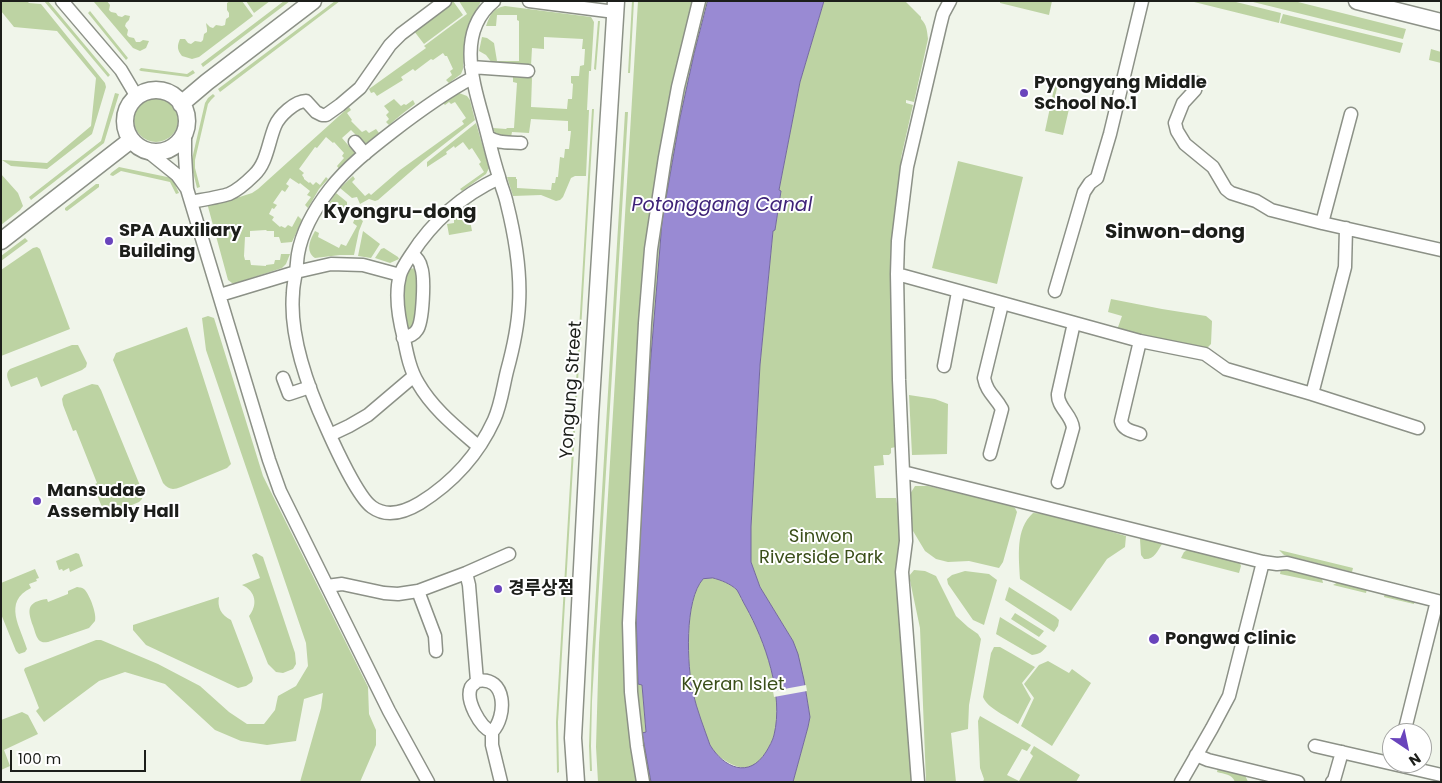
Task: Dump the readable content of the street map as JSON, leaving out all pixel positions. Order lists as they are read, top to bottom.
{
  "streets": {
    "main road": ["Yongung Street"]
  },
  "districts": ["Kyongru-dong", "Sinwon-dong"],
  "water": ["Potonggang Canal"],
  "parks": ["Sinwon Riverside Park", "Kyeran Islet"],
  "places": [
    "Pyongyang Middle School No.1",
    "SPA Auxiliary Building",
    "Mansudae Assembly Hall",
    "경루상점",
    "Pongwa Clinic"
  ],
  "scale_bar": "100 m",
  "north": "bottom right"
}
